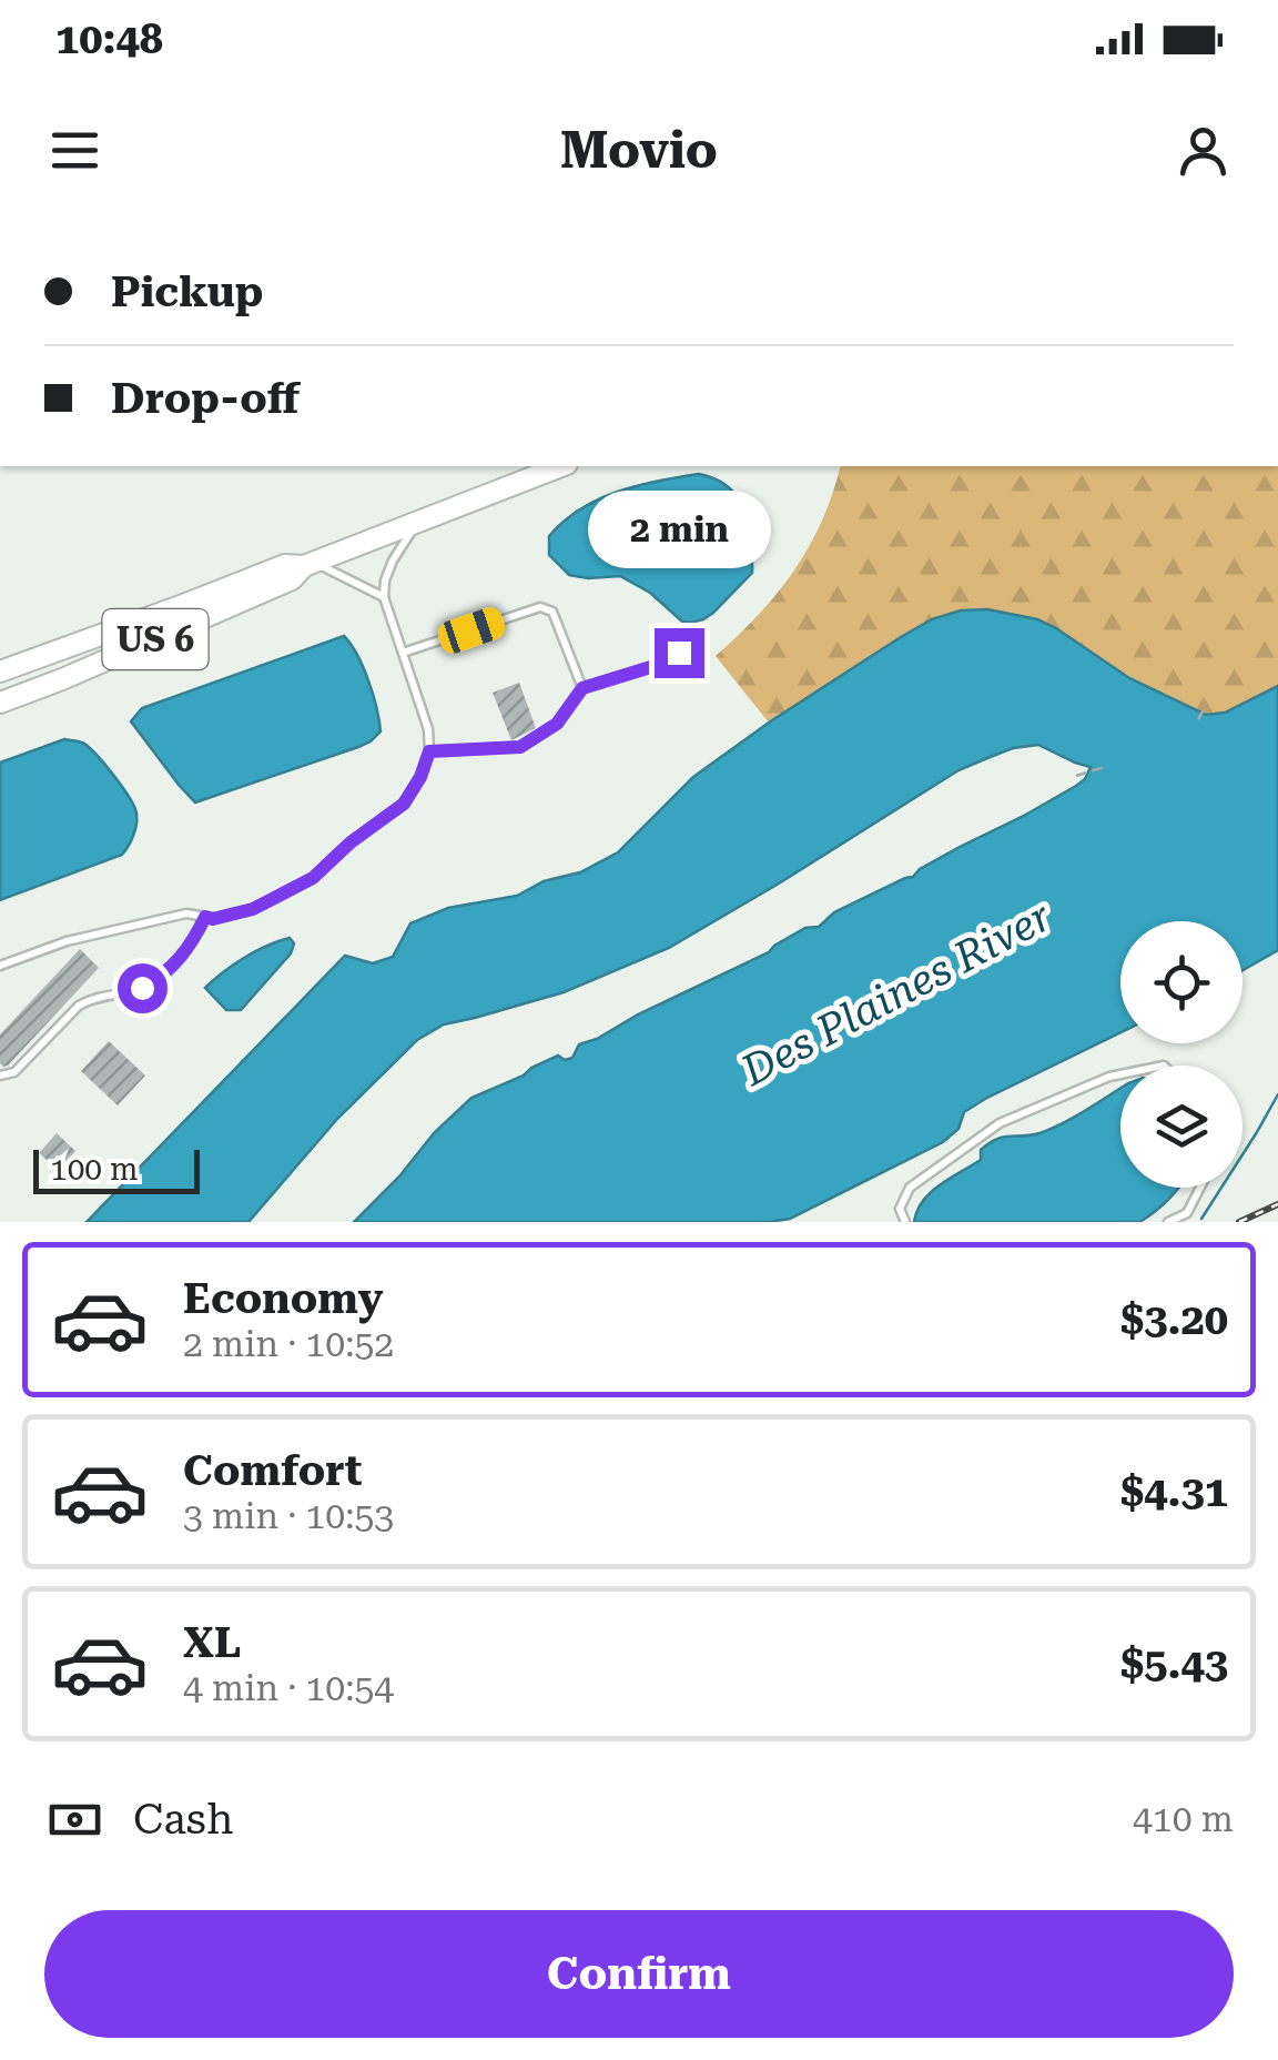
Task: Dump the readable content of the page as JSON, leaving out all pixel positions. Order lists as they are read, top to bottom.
{
  "streets": {
    "main road": ["US 6"]
  },
  "water": ["Des Plaines River"],
  "scale_bar": "100 m",
  "page": {
    "status": "10:48",
    "header": "Movio",
    "banner": ["Pickup", "Drop-off"],
    "bubble": "2 min",
    "scale": "100 m",
    "list": [
      {
        "name": "Economy",
        "note": "2 min · 10:52",
        "value": "$3.20"
      },
      {
        "name": "Comfort",
        "note": "3 min · 10:53",
        "value": "$4.31"
      },
      {
        "name": "XL",
        "note": "4 min · 10:54",
        "value": "$5.43"
      }
    ],
    "pay": ["Cash", "410 m"],
    "buttons": "Confirm"
  }
}
